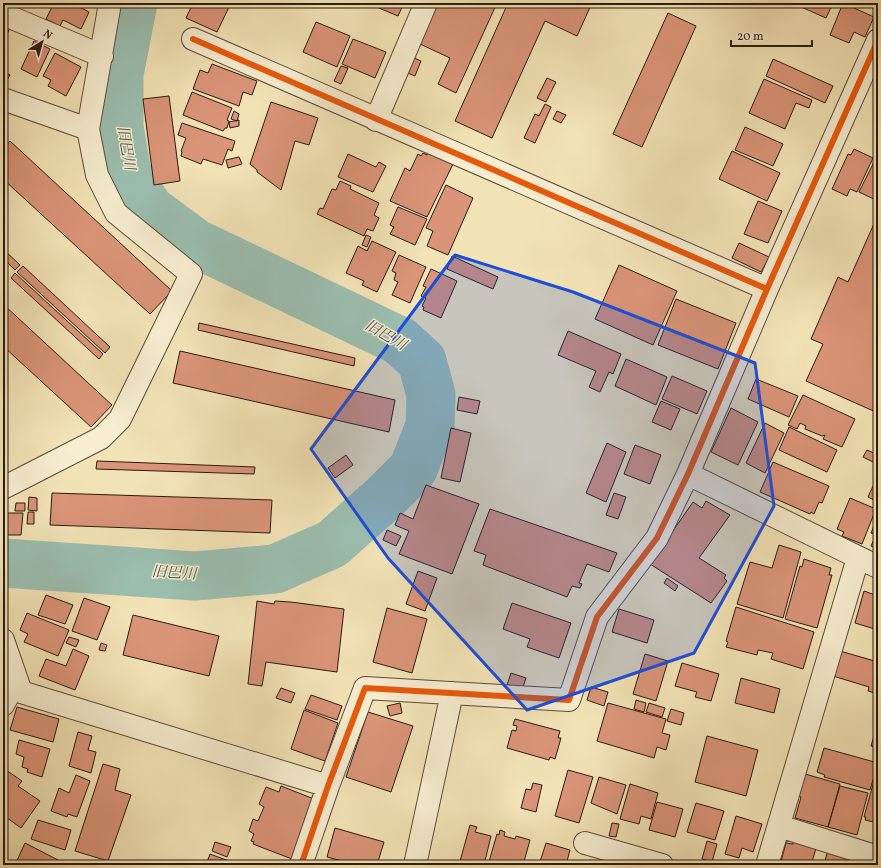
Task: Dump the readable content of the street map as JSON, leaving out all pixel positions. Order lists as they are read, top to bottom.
{
  "water": ["旧巴川"],
  "scale_bar": "20 m",
  "north": "top right"
}
